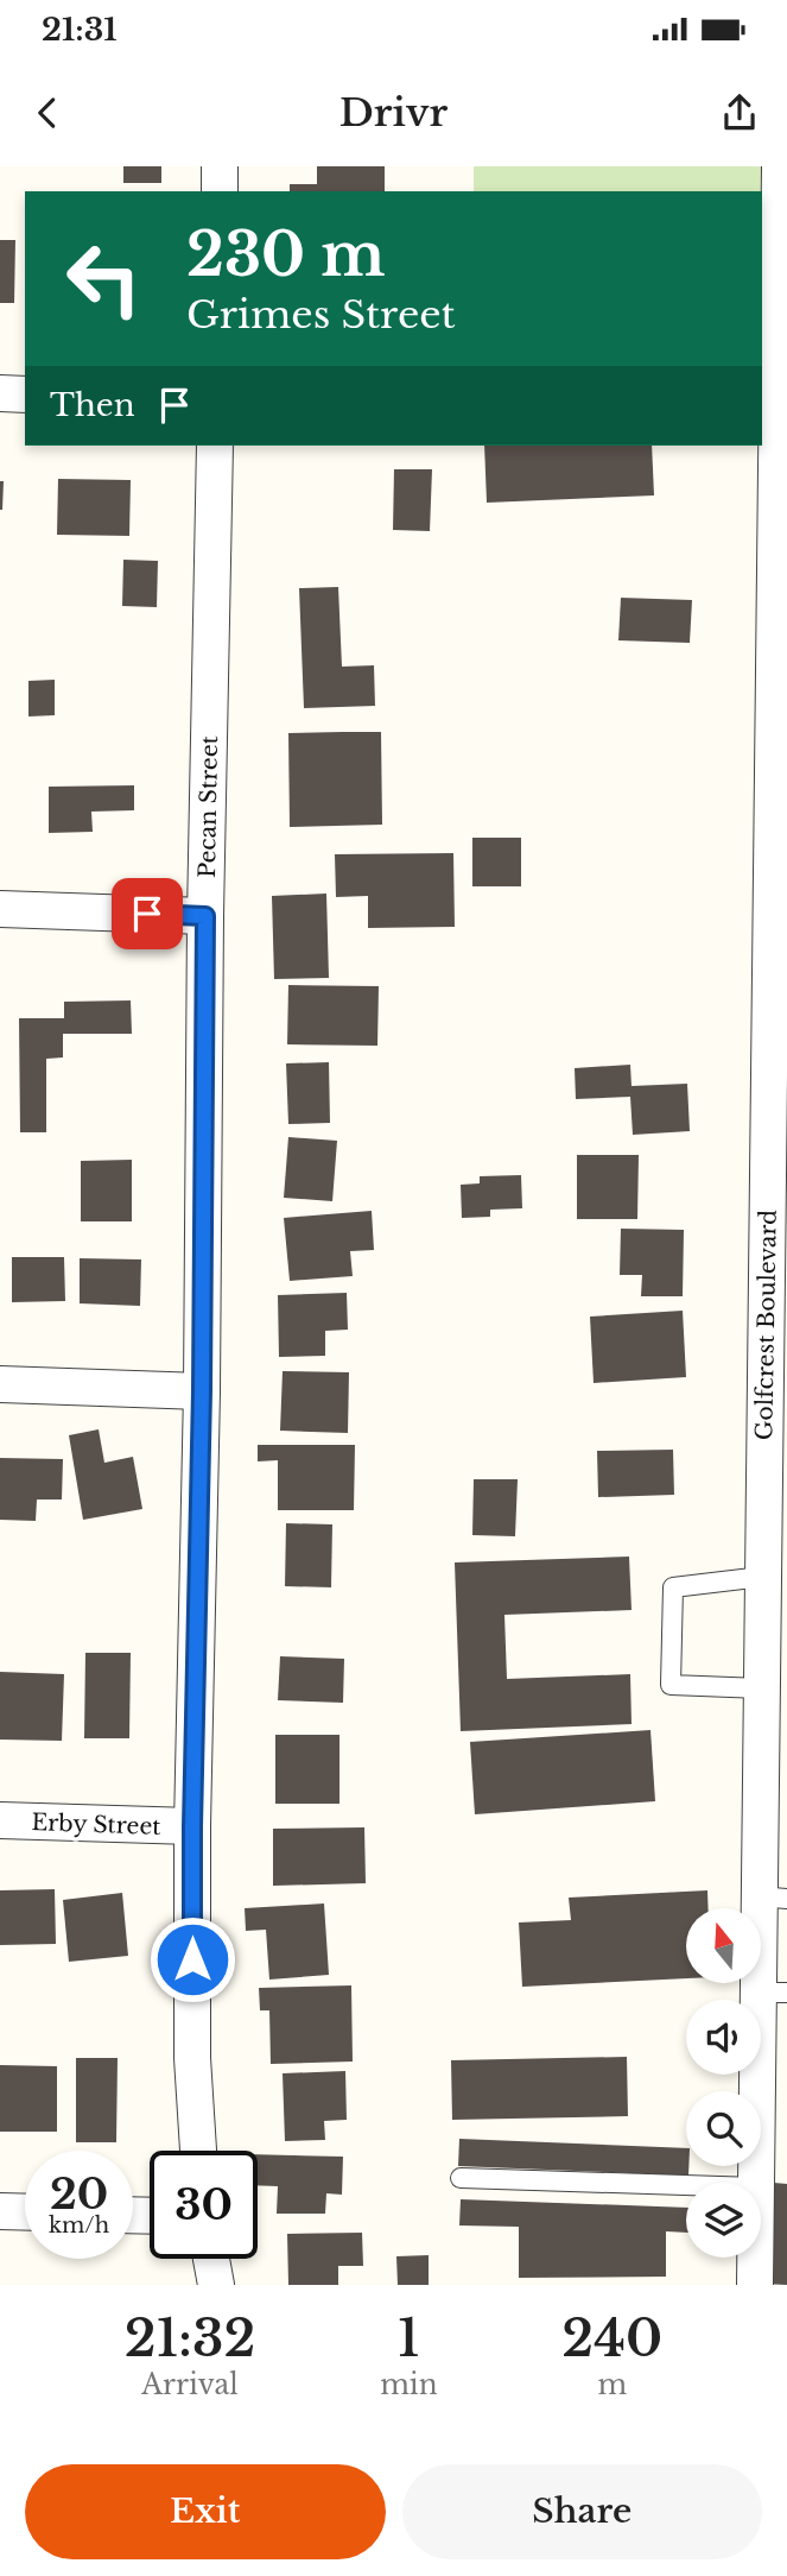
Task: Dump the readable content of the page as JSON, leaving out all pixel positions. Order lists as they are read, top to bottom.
{
  "streets": {
    "street": ["Pecan Street", "Golfcrest Boulevard", "Erby Street"]
  },
  "crossings": [
    ["Pecan Street", "Erby Street"]
  ],
  "north": "top",
  "page": {
    "status": "21:31",
    "header": "Drivr",
    "turn": ["230 m", "Grimes Street"],
    "then": "Then",
    "speed": "20 km/h",
    "limit": "30",
    "eta": [
      "21:32",
      "Arrival",
      "1",
      "min",
      "240",
      "m"
    ],
    "buttons": ["Exit", "Share"]
  }
}
